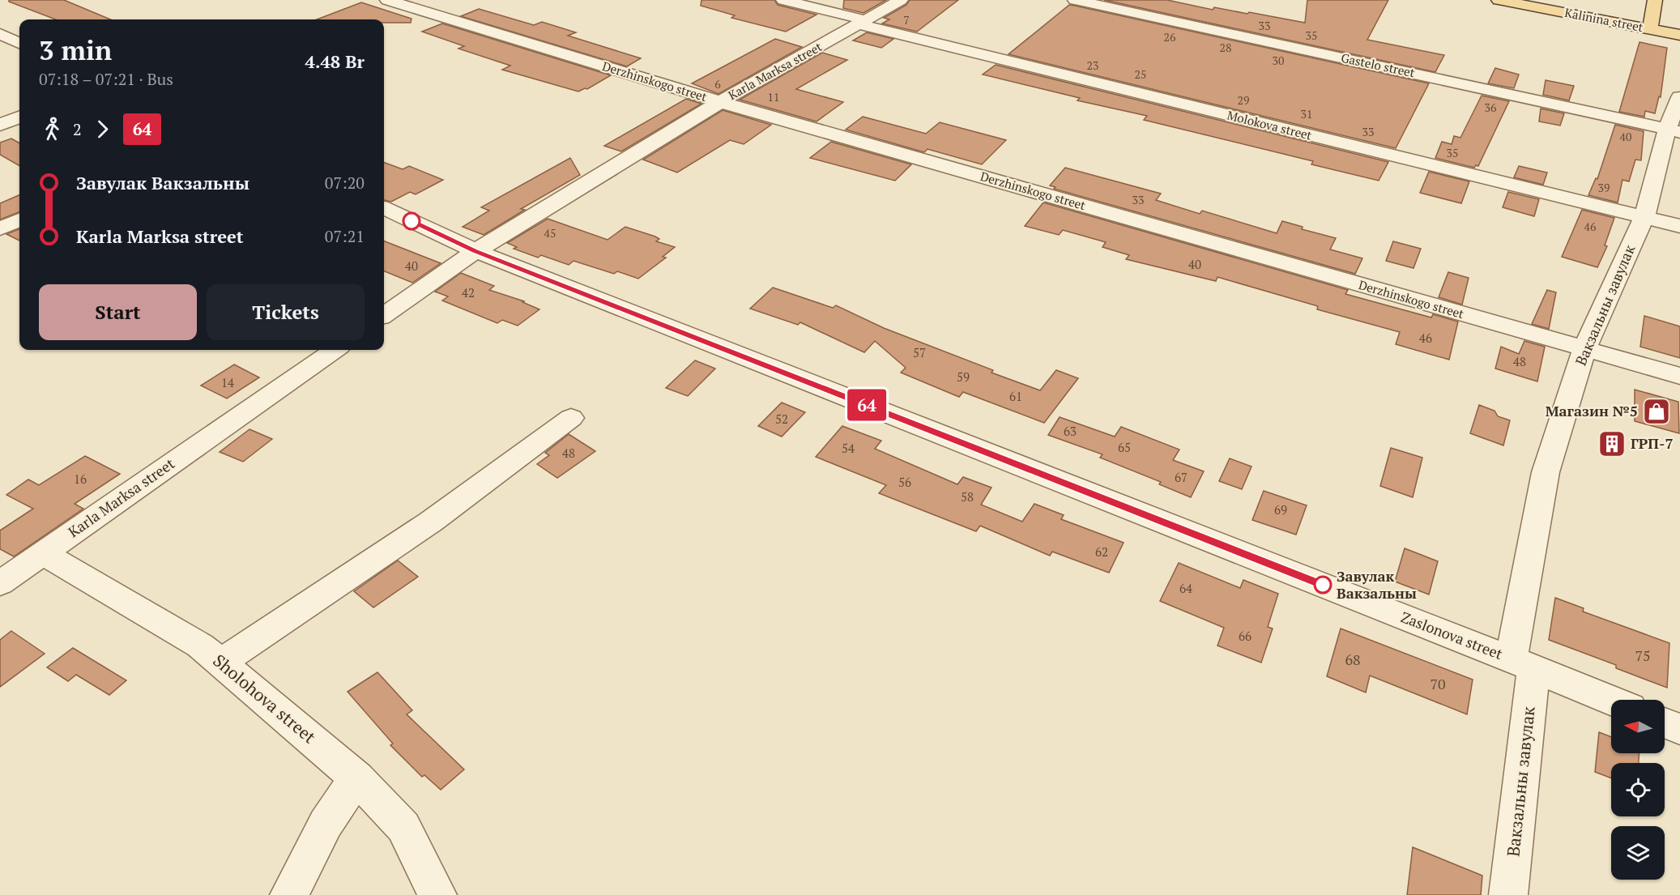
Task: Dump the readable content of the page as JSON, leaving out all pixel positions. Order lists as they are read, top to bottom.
{
  "streets": {
    "main road": ["Kalinina street"],
    "street": [
      "Gastelo street",
      "Karla Marksa street",
      "Derzhinskogo street",
      "Molokova street",
      "Вакзальны завулак",
      "Zaslonova street",
      "Sholohova street"
    ]
  },
  "crossings": [
    ["Gastelo street", "Вакзальны завулак"],
    ["Karla Marksa street", "Derzhinskogo street"],
    ["Karla Marksa street", "Molokova street"],
    ["Karla Marksa street", "Zaslonova street"],
    ["Karla Marksa street", "Sholohova street"],
    ["Derzhinskogo street", "Вакзальны завулак"],
    ["Molokova street", "Вакзальны завулак"],
    ["Вакзальны завулак", "Zaslonova street"]
  ],
  "places": {
    "shop": ["Магазин №5"],
    "building": ["ГРП-7"],
    "other": ["Завулак Вакзальны"]
  },
  "lines": ["bus line 64"],
  "house_numbers": [
    "7",
    "33",
    "35",
    "26",
    "28",
    "30",
    "23",
    "25",
    "6",
    "11",
    "29",
    "36",
    "31",
    "33",
    "40",
    "35",
    "39",
    "33",
    "46",
    "45",
    "40",
    "40",
    "42",
    "46",
    "57",
    "48",
    "59",
    "14",
    "61",
    "52",
    "63",
    "65",
    "54",
    "48",
    "67",
    "16",
    "56",
    "58",
    "69",
    "62",
    "64",
    "66",
    "75",
    "68",
    "70"
  ],
  "north": "left",
  "page": {
    "on_map": "64",
    "heading": ["3 min", "07:18 – 07:21 · Bus", "4.48 Br"],
    "legs": ["2", "64"],
    "list": [
      {
        "name": "Завулак Вакзальны",
        "value": "07:20"
      },
      {
        "name": "Karla Marksa street",
        "value": "07:21"
      }
    ],
    "buttons": ["Start", "Tickets"]
  }
}
